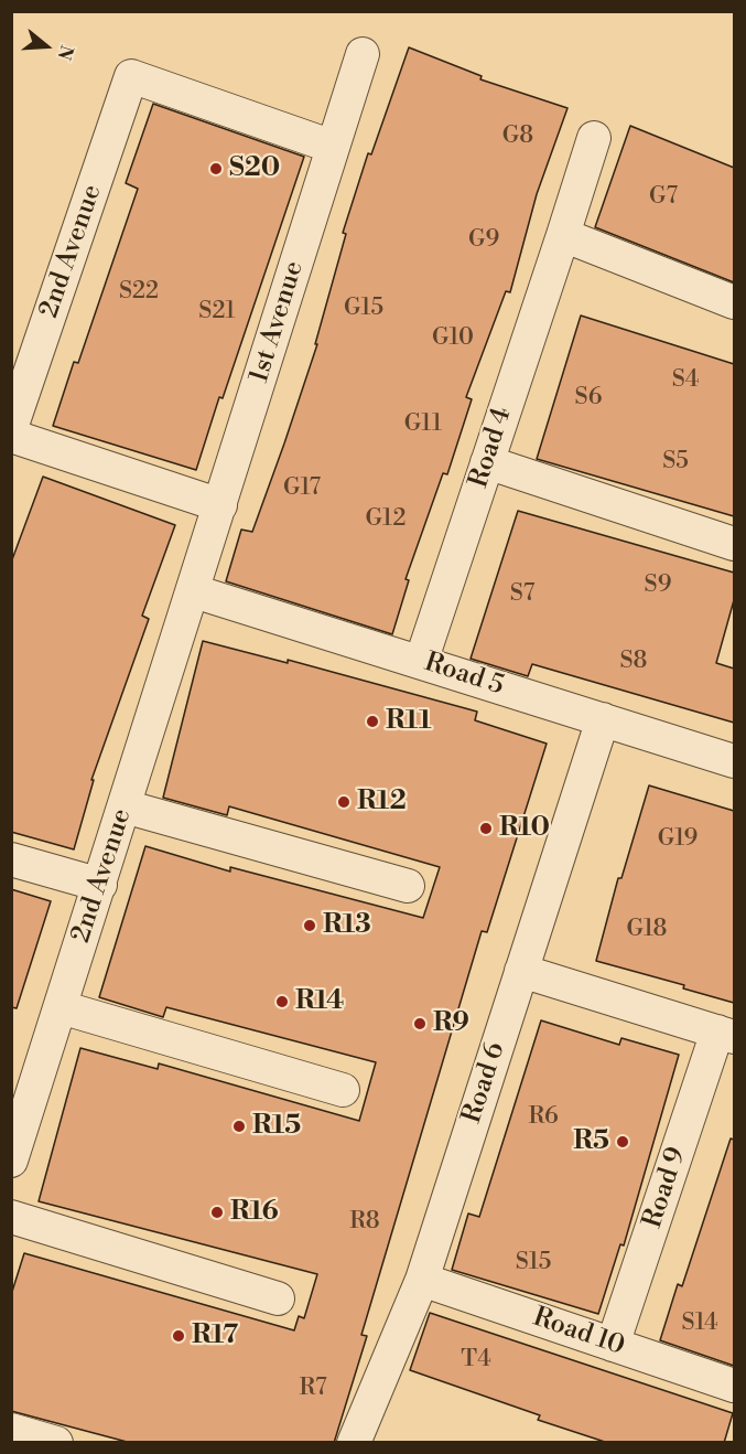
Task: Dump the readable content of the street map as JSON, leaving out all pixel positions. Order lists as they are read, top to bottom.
{
  "streets": {
    "street": [
      "2nd Avenue",
      "1st Avenue",
      "Road 4",
      "Road 5",
      "Road 6",
      "Road 9",
      "Road 10"
    ]
  },
  "crossings": [
    ["2nd Avenue", "1st Avenue"],
    ["2nd Avenue", "Road 5"],
    ["1st Avenue", "Road 5"],
    ["Road 4", "Road 5"],
    ["Road 5", "Road 6"],
    ["Road 6", "Road 10"],
    ["Road 9", "Road 10"]
  ],
  "places": [
    "S20",
    "R11",
    "R12",
    "R10",
    "R13",
    "R14",
    "R9",
    "R15",
    "R5",
    "R16",
    "R17"
  ],
  "house_numbers": [
    "G8",
    "G7",
    "G9",
    "S22",
    "G15",
    "S21",
    "G10",
    "S4",
    "S6",
    "G11",
    "S5",
    "G17",
    "G12",
    "S9",
    "S7",
    "S8",
    "G19",
    "G18",
    "R6",
    "R8",
    "S15",
    "S14",
    "T4",
    "R7"
  ],
  "north": "right"
}
